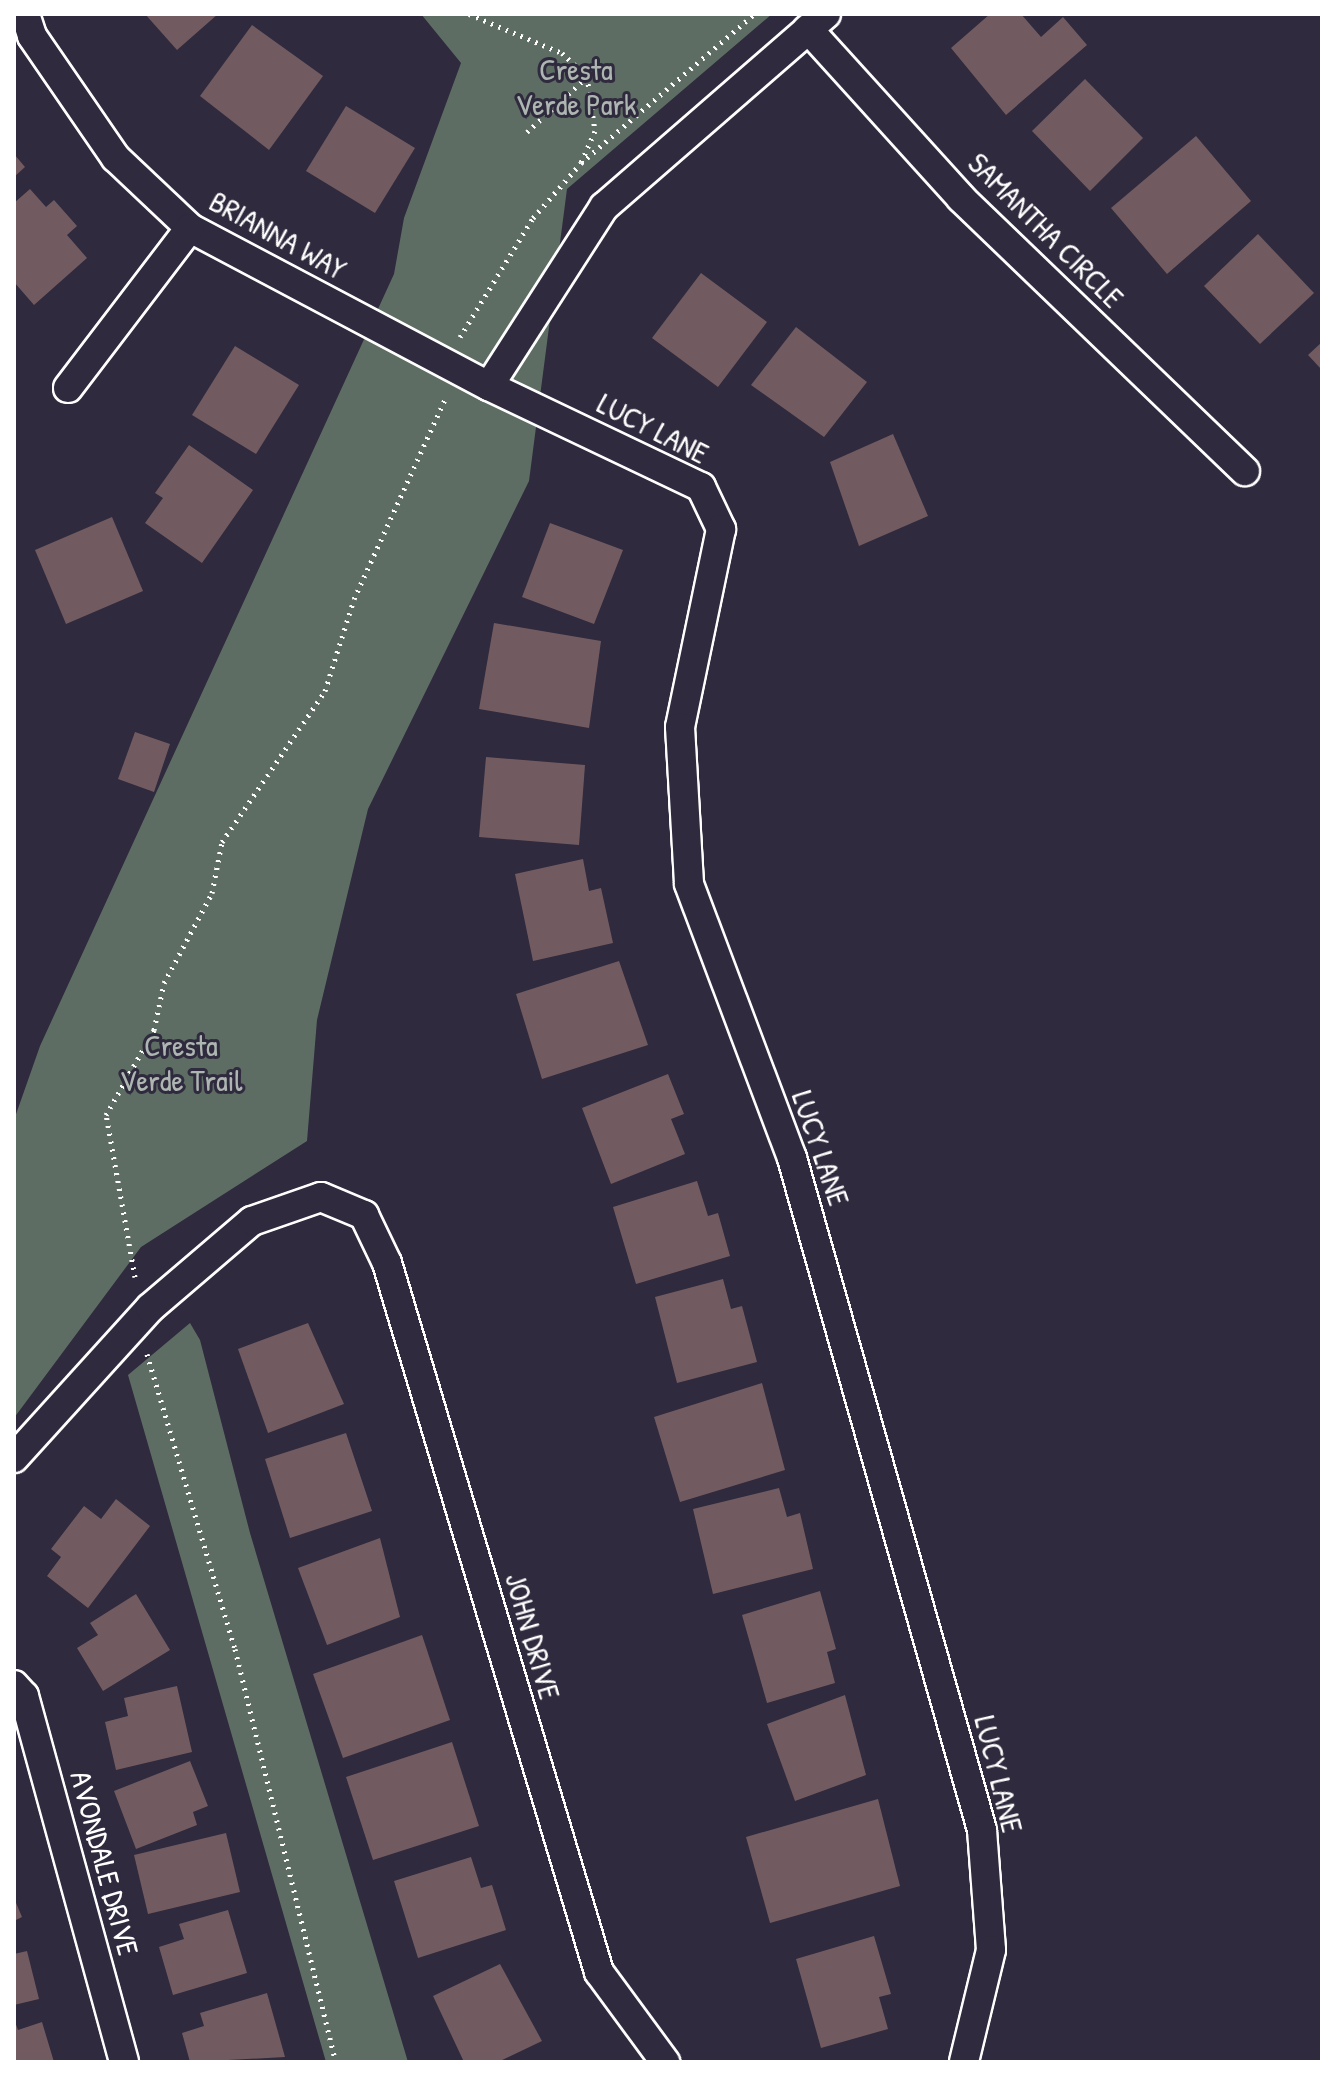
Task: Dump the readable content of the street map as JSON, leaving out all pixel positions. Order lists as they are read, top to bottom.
{
  "streets": {
    "street": [
      "SAMANTHA CIRCLE",
      "BRIANNA WAY",
      "LUCY LANE",
      "JOHN DRIVE",
      "AVONDALE DRIVE"
    ]
  },
  "crossings": [
    ["BRIANNA WAY", "LUCY LANE"]
  ],
  "parks": ["Cresta Verde Park", "Cresta Verde Trail"]
}
